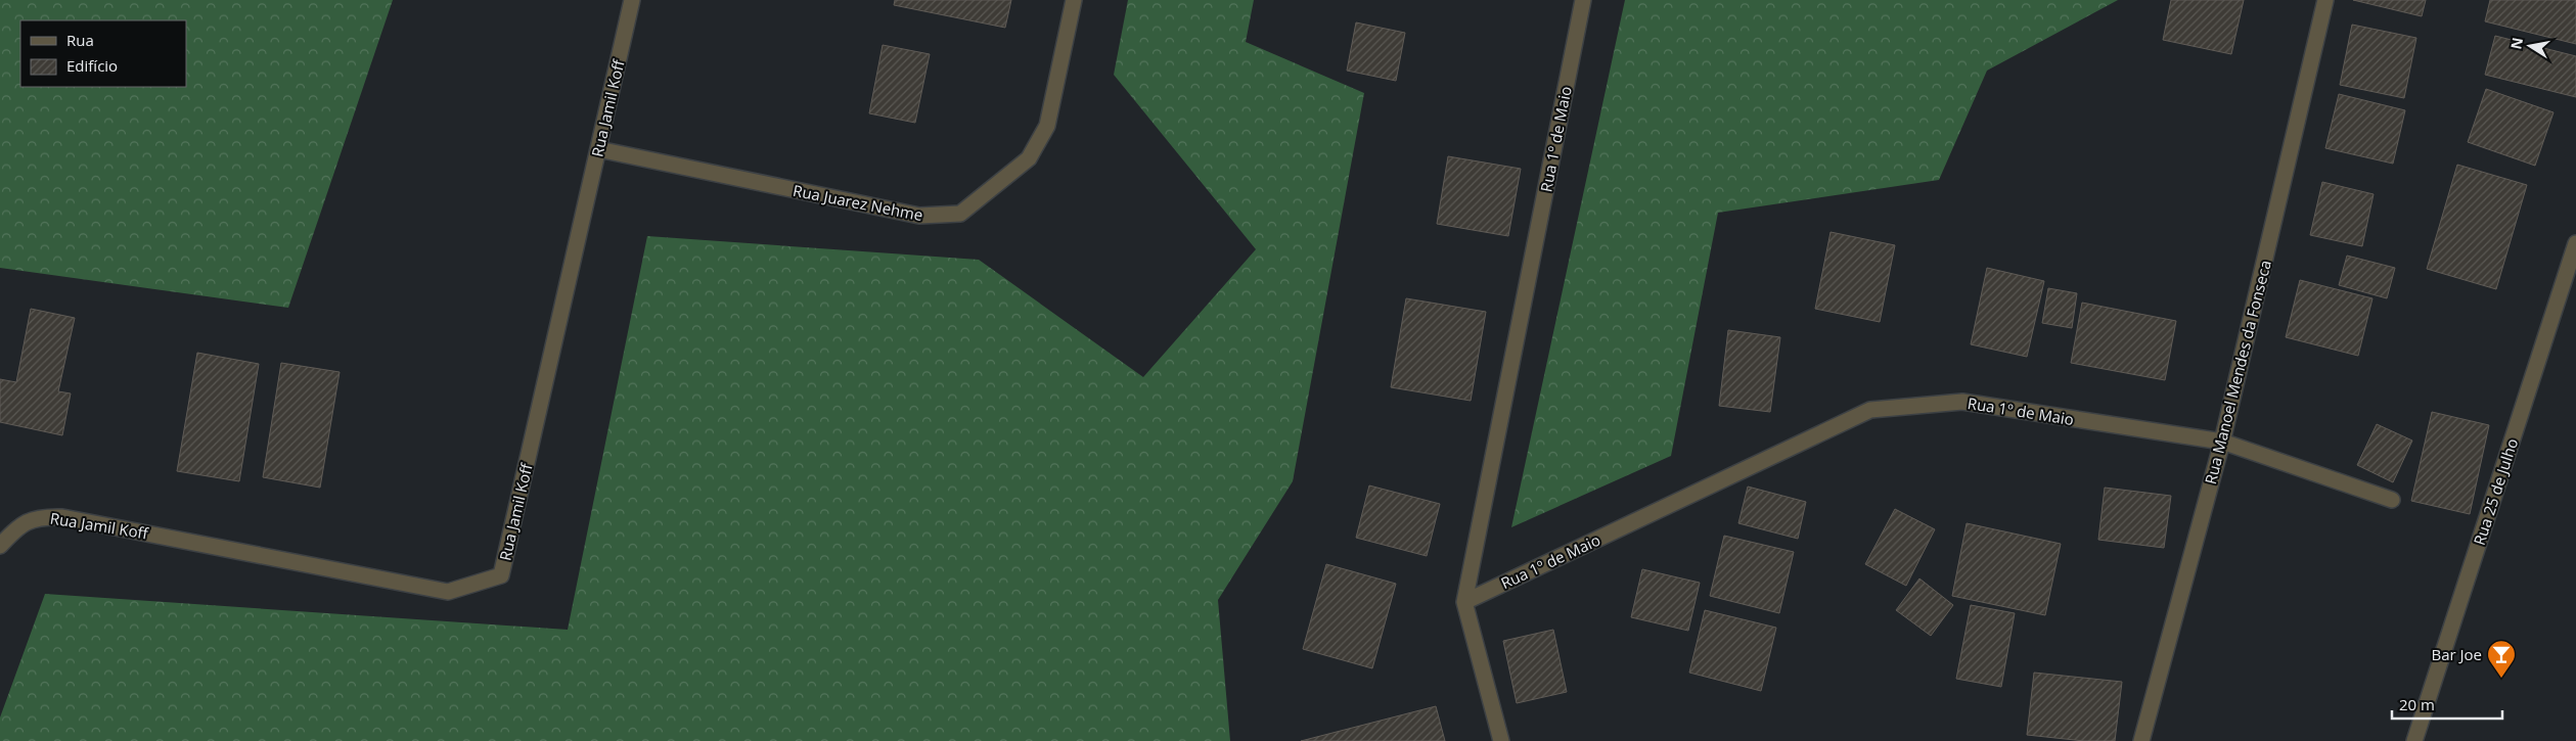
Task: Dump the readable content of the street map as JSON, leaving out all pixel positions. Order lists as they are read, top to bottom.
{
  "streets": {
    "street": [
      "Rua Jamil Koff",
      "Rua 1º de Maio",
      "Rua Juarez Nehme",
      "Rua Manoel Mendes da Fonseca",
      "Rua 25 de Julho"
    ]
  },
  "crossings": [
    ["Rua Jamil Koff", "Rua Juarez Nehme"],
    ["Rua 1º de Maio", "Rua Manoel Mendes da Fonseca"]
  ],
  "places": {
    "bar": ["Bar Joe"]
  },
  "legend": ["Rua", "Edifício"],
  "scale_bar": "20 m",
  "north": "left"
}
